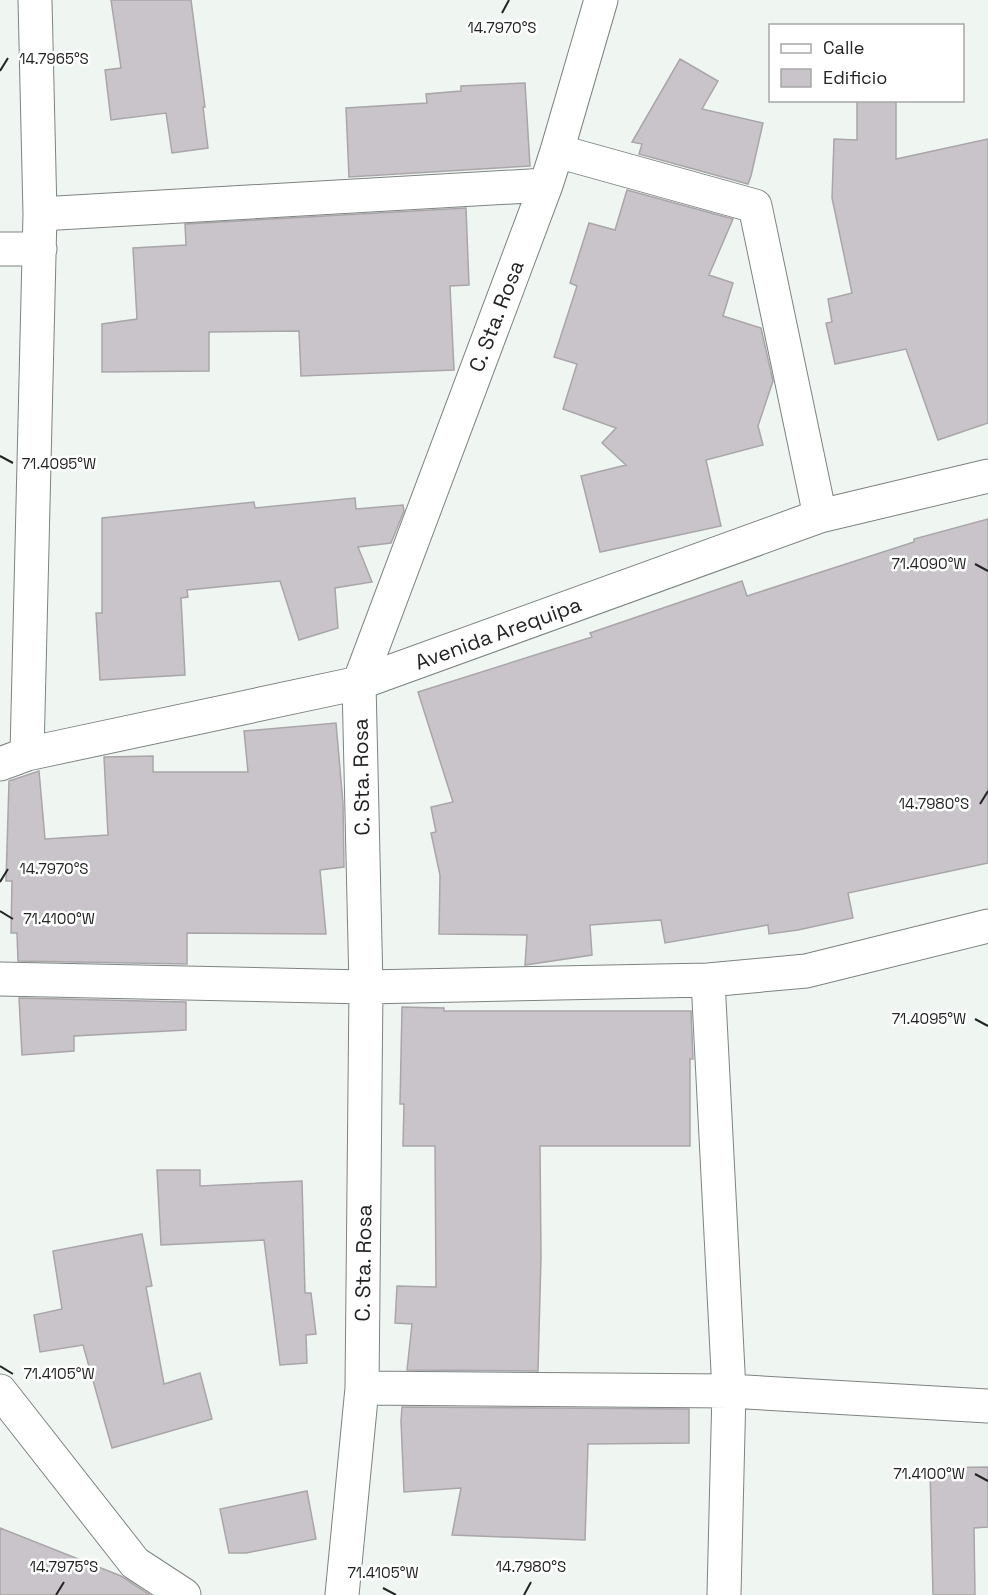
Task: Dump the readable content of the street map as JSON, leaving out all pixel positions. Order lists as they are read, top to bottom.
{
  "streets": {
    "street": ["C. Sta. Rosa", "Avenida Arequipa"]
  },
  "crossings": [
    ["C. Sta. Rosa", "Avenida Arequipa"]
  ],
  "legend": ["Calle", "Edificio"],
  "coordinates": [
    "14.7970°S",
    "14.7965°S",
    "71.4095°W",
    "71.4090°W",
    "14.7980°S",
    "71.4100°W",
    "71.4105°W",
    "14.7975°S"
  ]
}
